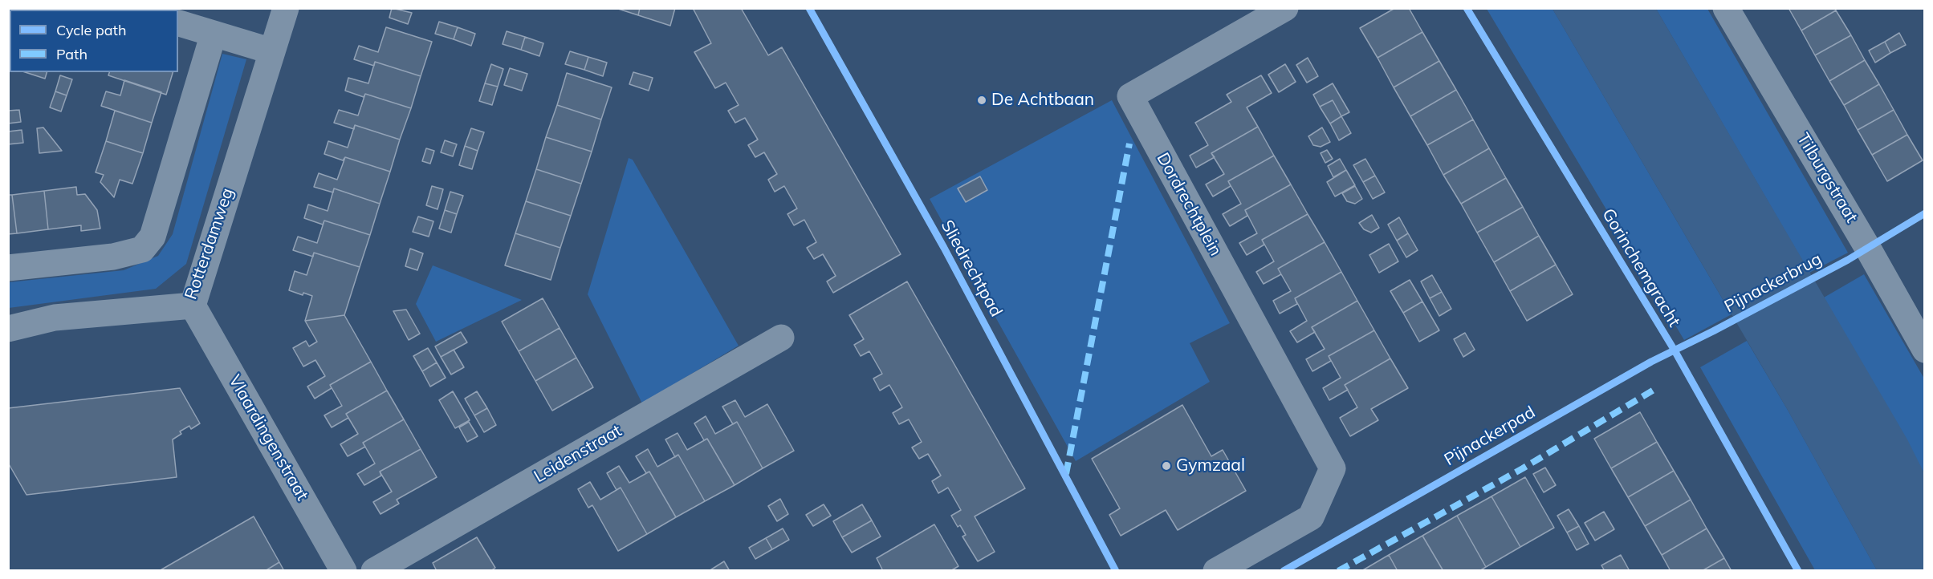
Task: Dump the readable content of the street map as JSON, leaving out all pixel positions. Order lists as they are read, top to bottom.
{
  "streets": {
    "street": [
      "Tilburgstraat",
      "Dordrechtplein",
      "Rotterdamweg",
      "Vlaardingenstraat",
      "Leidenstraat"
    ],
    "cycle path": ["Gorinchemgracht", "Sliedrechtpad", "Pijnackerbrug"]
  },
  "crossings": [
    ["Rotterdamweg", "Vlaardingenstraat"]
  ],
  "places": ["De Achtbaan", "Gymzaal"],
  "legend": ["Cycle path", "Path"]
}
